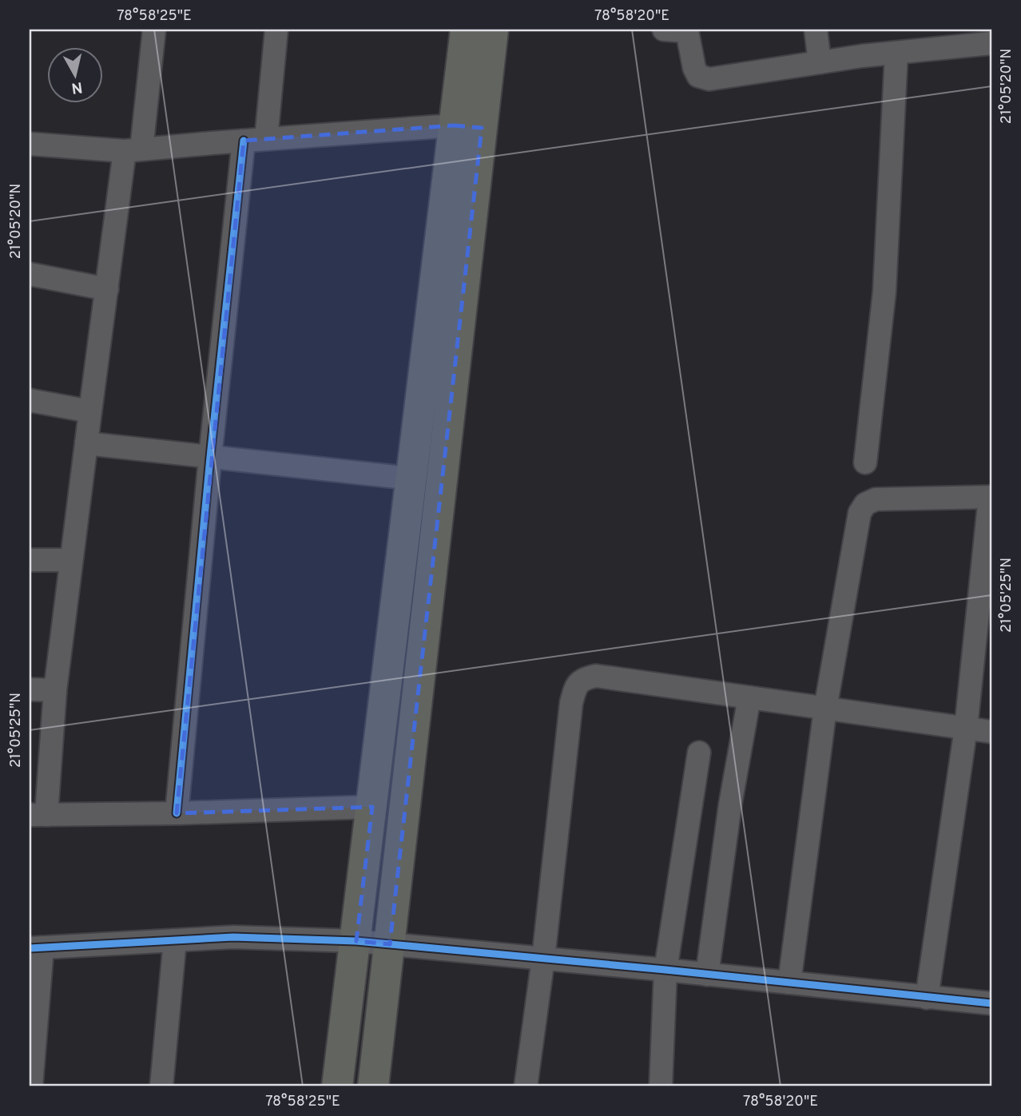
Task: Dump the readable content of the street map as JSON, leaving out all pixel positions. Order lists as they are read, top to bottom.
{
  "north": "bottom",
  "coordinates": [
    "78°58'25\"E",
    "78°58'20\"E",
    "21°05'20\"N",
    "21°05'25\"N"
  ]
}
